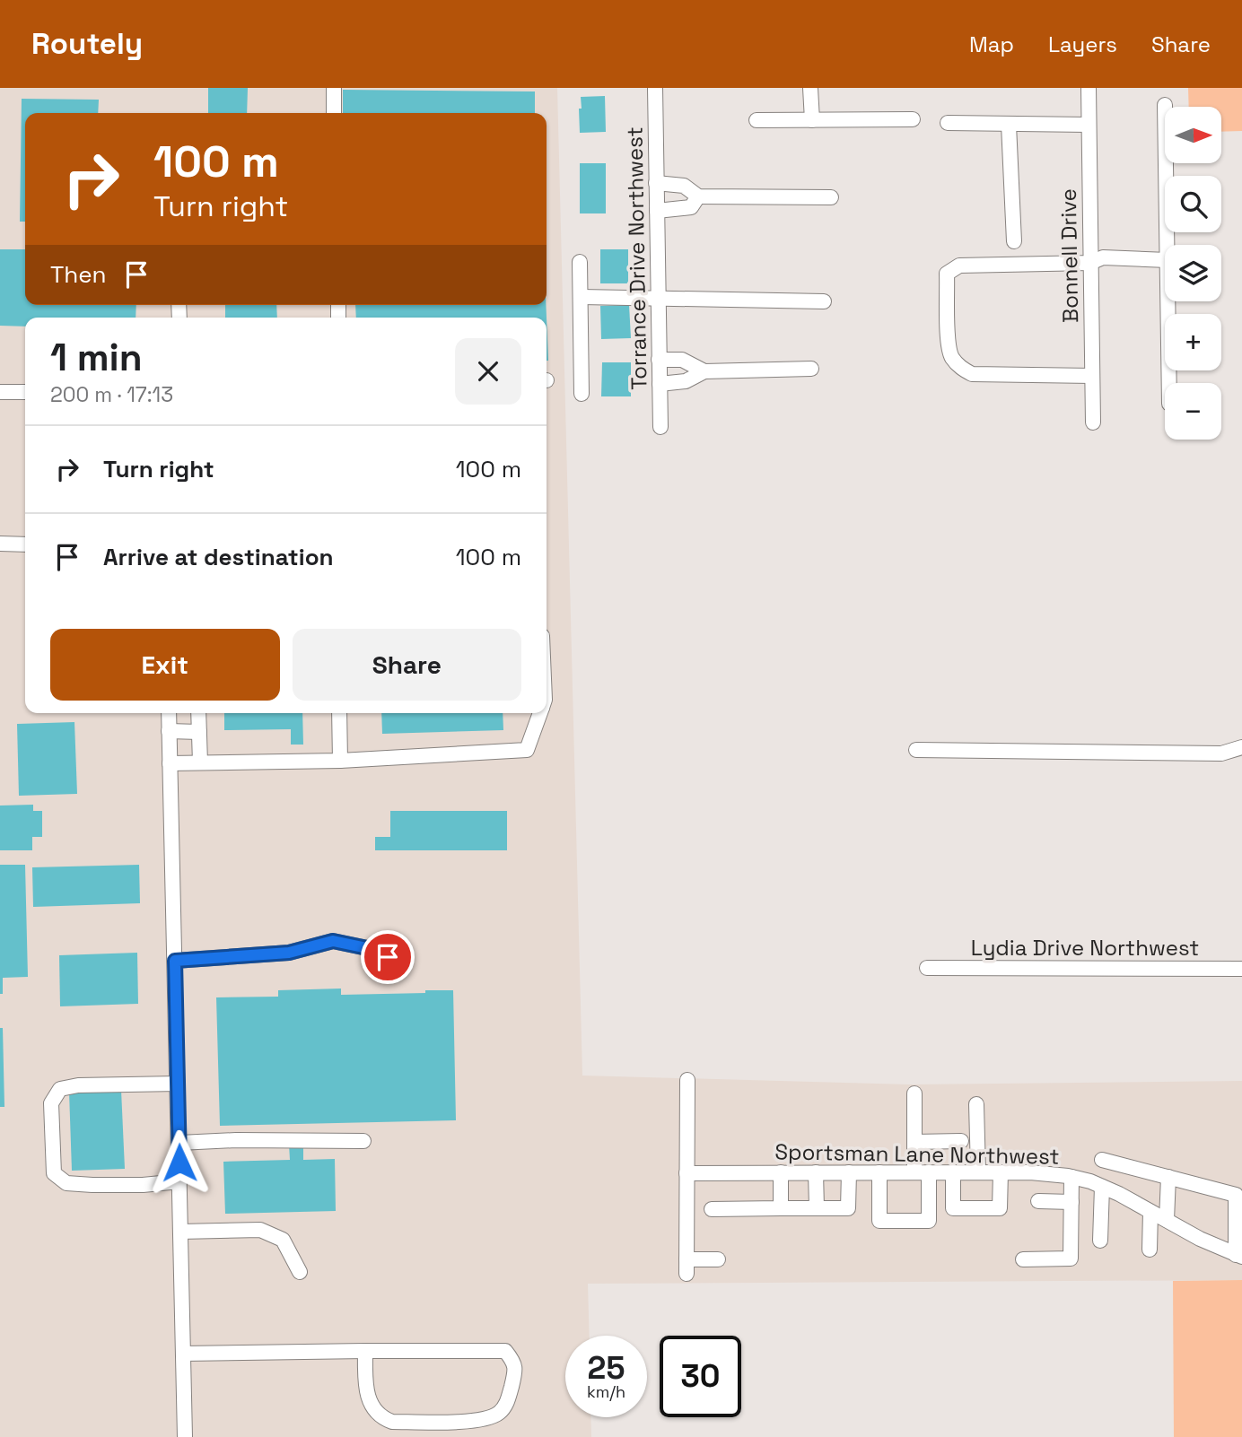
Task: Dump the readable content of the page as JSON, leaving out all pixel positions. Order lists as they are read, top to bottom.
{
  "streets": {
    "street": [
      "Bonnell Drive",
      "Torrance Drive Northwest",
      "Lydia Drive Northwest",
      "Sportsman Lane Northwest"
    ]
  },
  "north": "right",
  "page": {
    "header": "Routely",
    "nav": ["Map", "Layers", "Share"],
    "map_buttons": ["+", "−"],
    "turn": ["100 m", "Turn right"],
    "then": "Then",
    "heading": ["1 min", "200 m · 17:13"],
    "list": [
      {
        "name": "Turn right",
        "value": "100 m"
      },
      {
        "name": "Arrive at destination",
        "value": "100 m"
      }
    ],
    "buttons": ["Exit", "Share"],
    "speed": "25 km/h",
    "limit": "30"
  }
}
